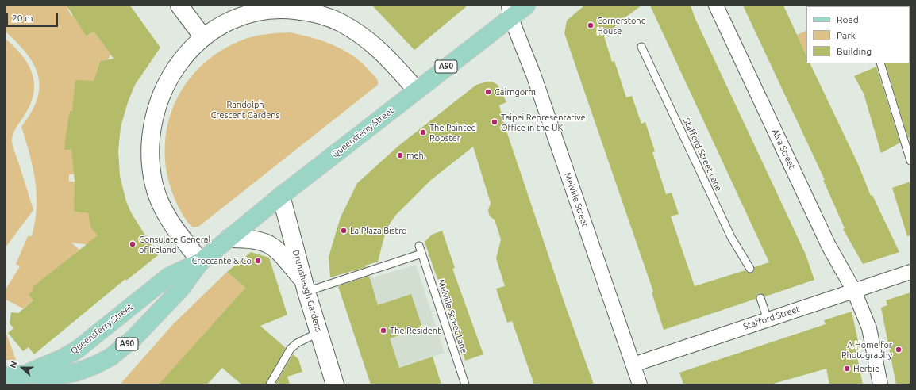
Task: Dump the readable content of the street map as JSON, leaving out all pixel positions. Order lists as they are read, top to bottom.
{
  "streets": {
    "main road": ["A90", "Queensferry Street"],
    "street": [
      "Alva Street",
      "Melville Street",
      "Drumsheugh Gardens",
      "Stafford Street"
    ],
    "lane": ["Stafford Street Lane", "Melville Street Lane"]
  },
  "crossings": [
    ["A90", "Queensferry Street"],
    ["Queensferry Street", "Melville Street"],
    ["Queensferry Street", "Drumsheugh Gardens"],
    ["Alva Street", "Stafford Street"],
    ["Melville Street", "Stafford Street"]
  ],
  "parks": ["Randolph Crescent Gardens"],
  "places": [
    "Cornerstone House",
    "Cairngorm",
    "Taipei Representative Office in the UK",
    "The Painted Rooster",
    "meh.",
    "La Plaza Bistro",
    "Consulate General of Ireland",
    "Croccante & Co",
    "The Resident",
    "A Home for Photography",
    "Herbie"
  ],
  "legend": ["Road", "Park", "Building"],
  "scale_bar": "20 m",
  "north": "left"
}
